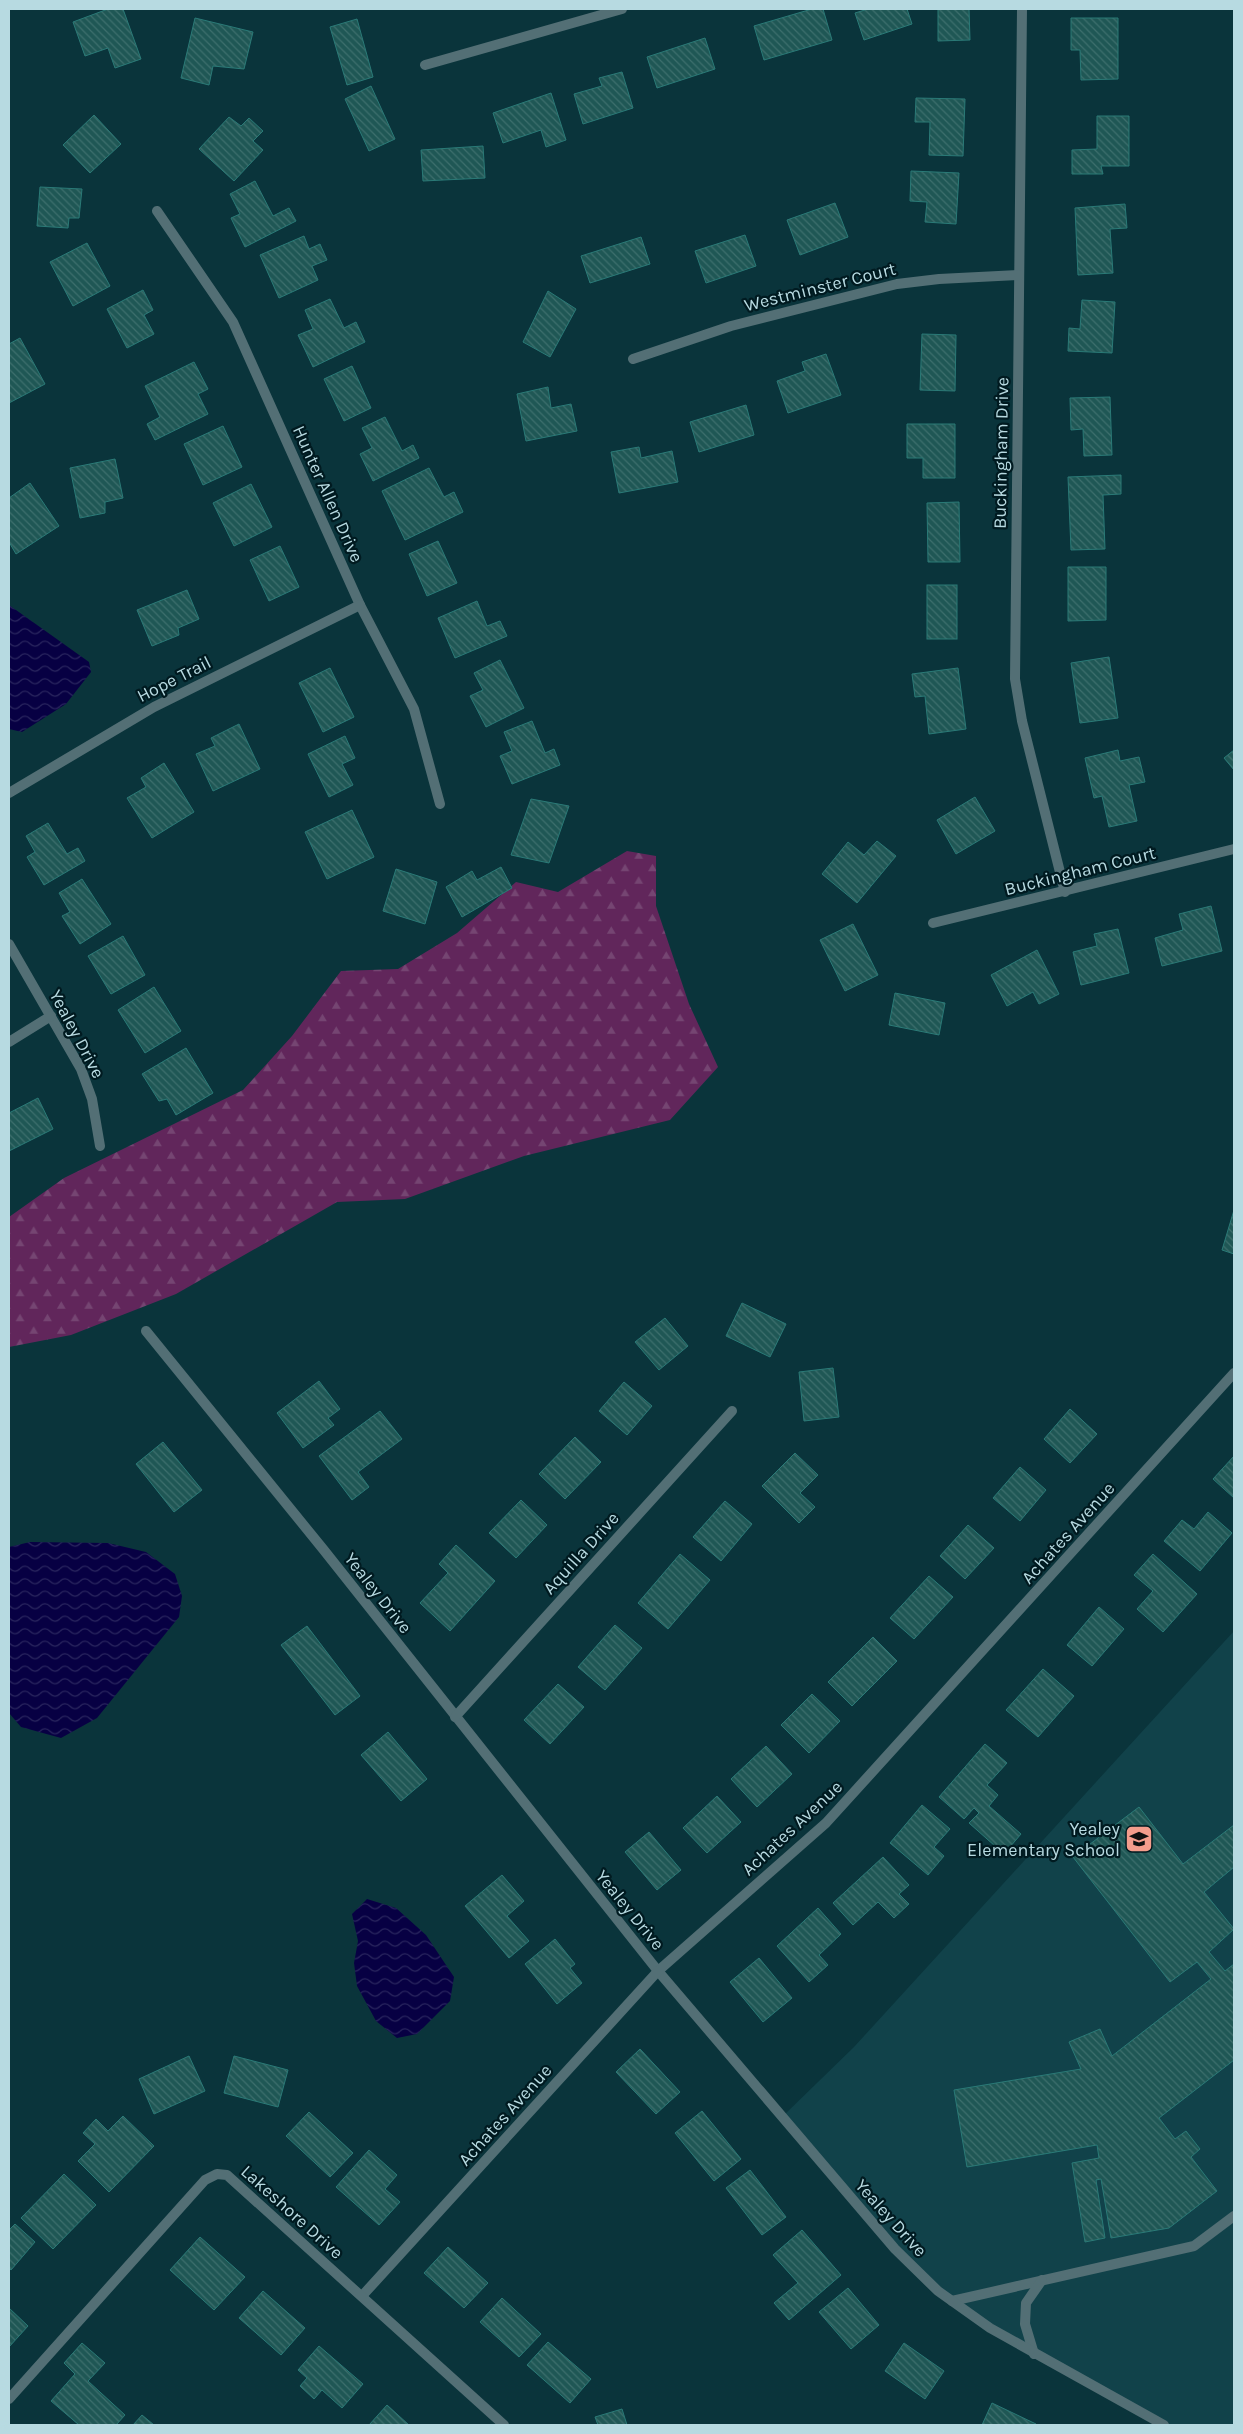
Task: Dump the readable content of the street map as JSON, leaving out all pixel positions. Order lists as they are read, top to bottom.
{
  "streets": {
    "street": [
      "Westminster Court",
      "Buckingham Drive",
      "Hunter Allen Drive",
      "Hope Trail",
      "Buckingham Court",
      "Yealey Drive",
      "Achates Avenue",
      "Aquilla Drive",
      "Lakeshore Drive"
    ]
  },
  "crossings": [
    ["Westminster Court", "Buckingham Drive"],
    ["Buckingham Drive", "Buckingham Court"],
    ["Hunter Allen Drive", "Hope Trail"],
    ["Yealey Drive", "Achates Avenue"],
    ["Yealey Drive", "Aquilla Drive"],
    ["Achates Avenue", "Lakeshore Drive"]
  ],
  "places": {
    "school or university": ["Yealey Elementary School"]
  }
}
